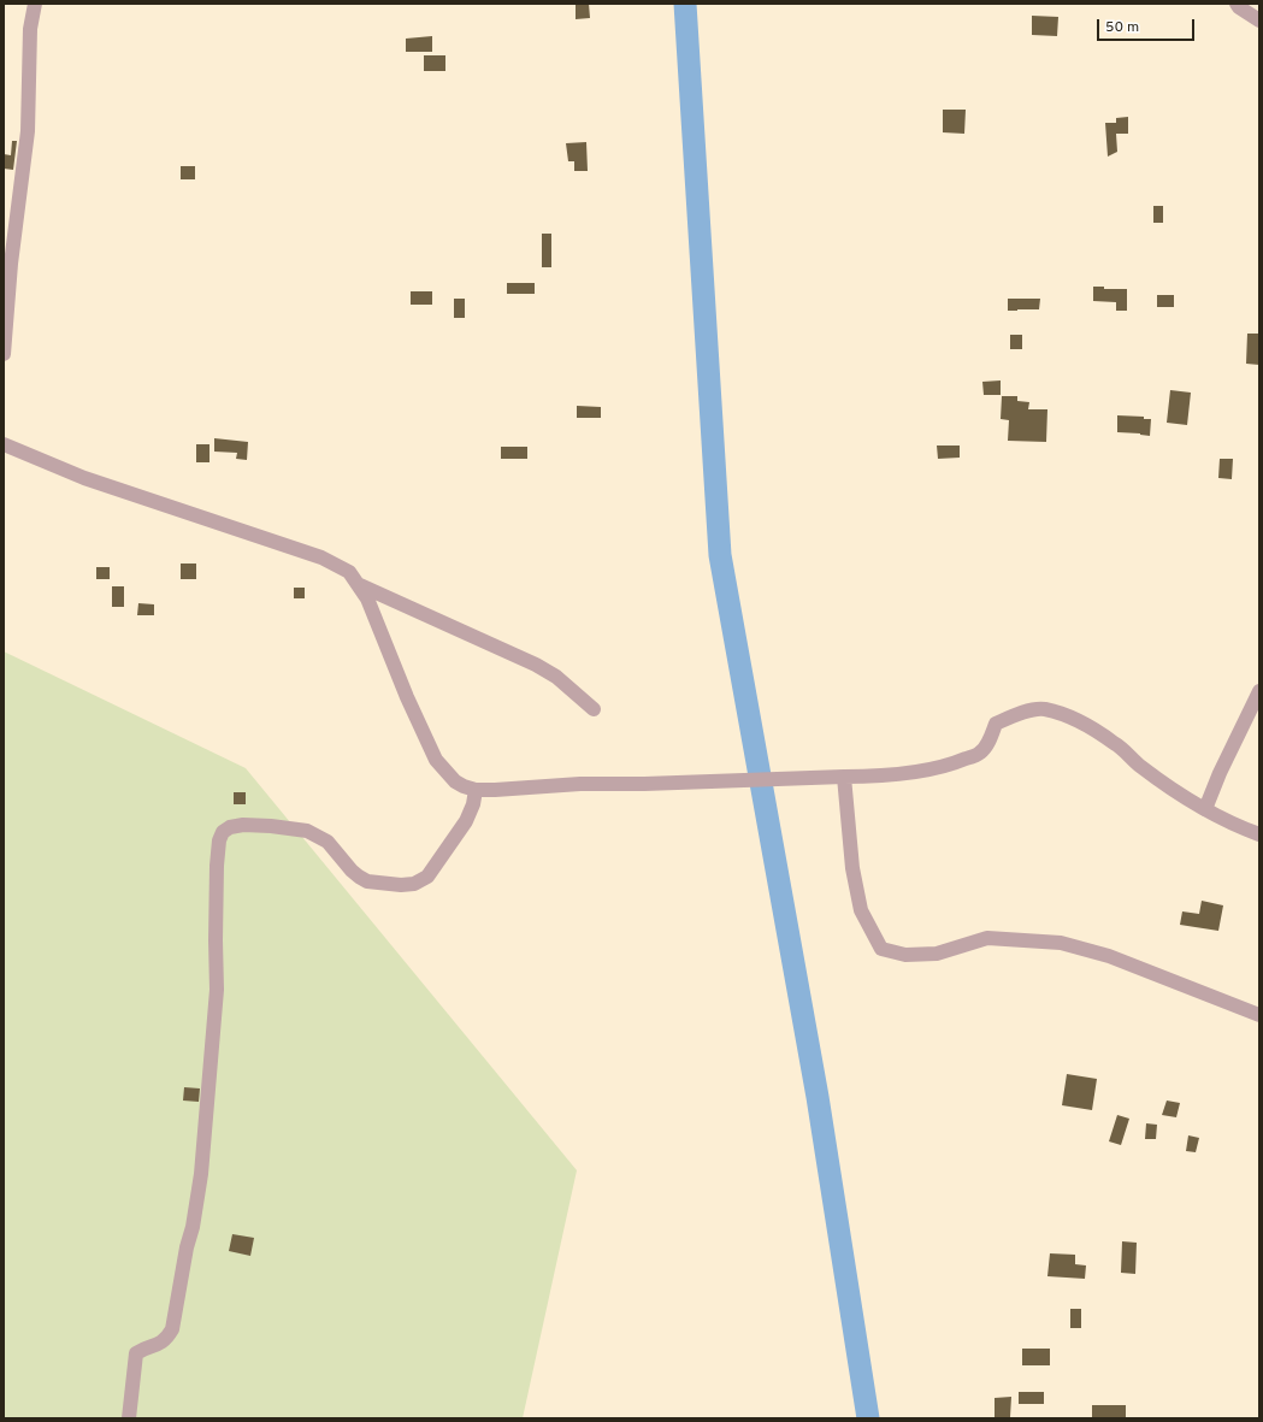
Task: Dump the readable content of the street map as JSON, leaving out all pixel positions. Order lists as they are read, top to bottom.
{
  "scale_bar": "50 m"
}
